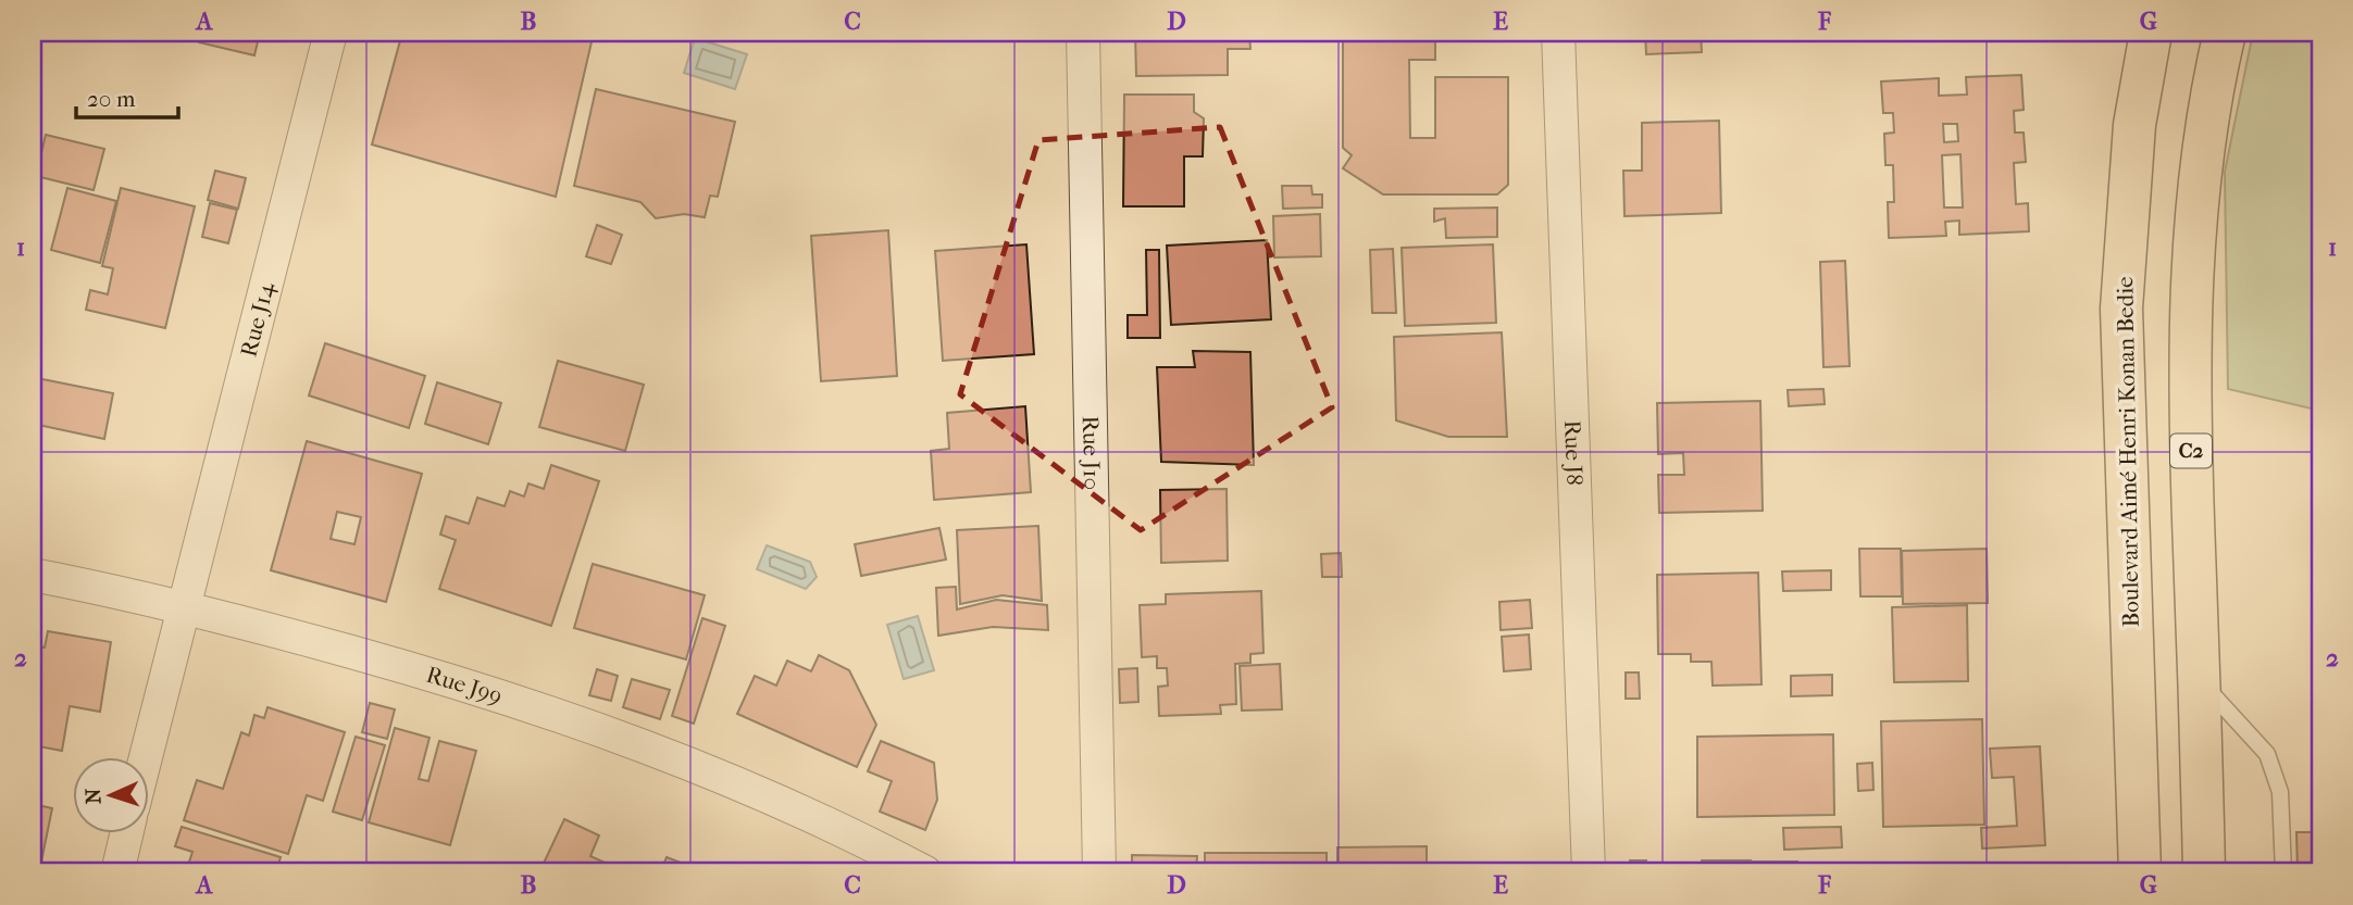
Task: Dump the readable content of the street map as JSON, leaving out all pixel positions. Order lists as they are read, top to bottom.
{
  "streets": {
    "highway": ["C2", "Boulevard Aimé Henri Konan Bedie"],
    "street": [
      "Rue J14",
      "Rue J8",
      "Rue J10",
      "Rue J99"
    ]
  },
  "crossings": [
    ["Rue J14", "Rue J99"]
  ],
  "scale_bar": "20 m",
  "north": "left",
  "grid": {
    "columns": [
      "A",
      "B",
      "C",
      "D",
      "E",
      "F",
      "G"
    ],
    "rows": ["1", "2"]
  }
}
